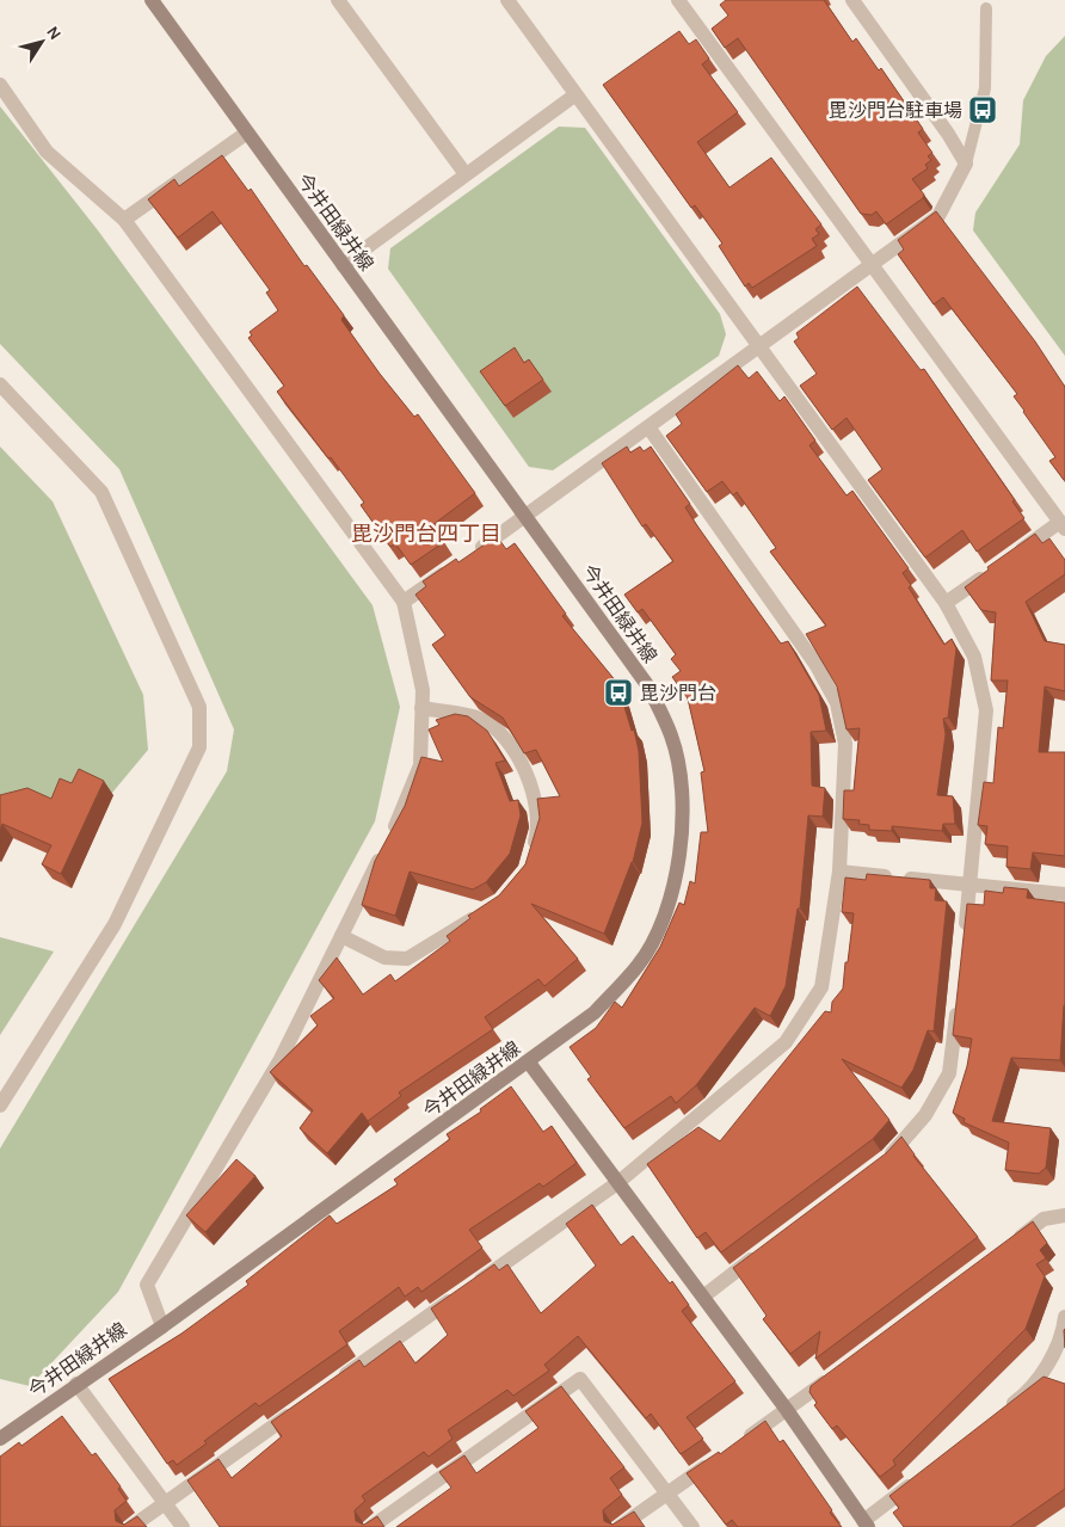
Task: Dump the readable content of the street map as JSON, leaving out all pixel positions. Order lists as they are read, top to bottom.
{
  "streets": {
    "main road": ["今井田緑井線"]
  },
  "districts": ["毘沙門台四丁目"],
  "places": {
    "bus stop": ["毘沙門台駐車場", "毘沙門台"]
  },
  "north": "top right"
}
